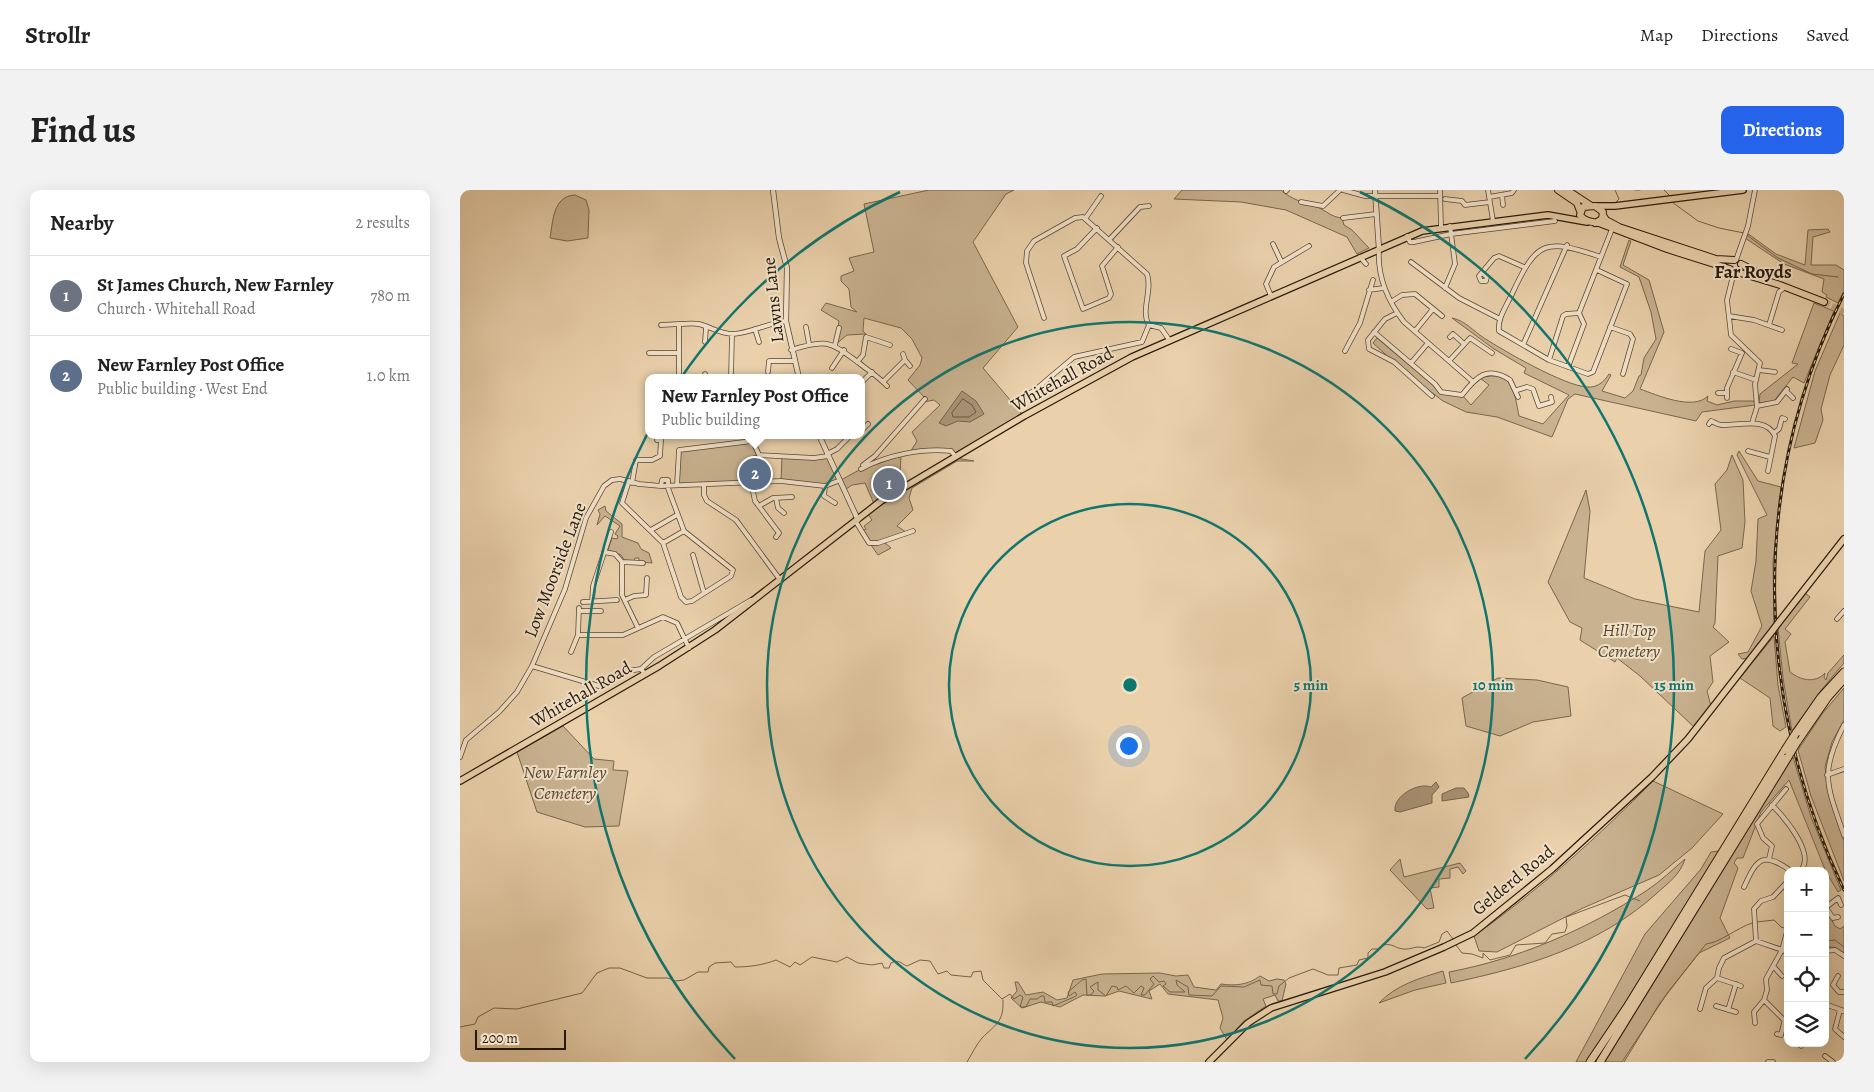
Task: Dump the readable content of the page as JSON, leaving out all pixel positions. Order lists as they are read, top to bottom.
{
  "streets": {
    "main road": ["Whitehall Road", "Gelderd Road"],
    "street": ["Lawns Lane", "Low Moorside Lane"]
  },
  "districts": ["Far Royds"],
  "parks": ["Hill Top Cemetery", "New Farnley Cemetery"],
  "scale_bar": "200 m",
  "page": {
    "header": "Strollr",
    "nav": ["Map", "Directions", "Saved"],
    "title": "Find us",
    "buttons": "Directions",
    "heading": ["Nearby", "2 results"],
    "list": [
      {
        "mark": "1",
        "name": "St James Church, New Farnley",
        "note": "Church · Whitehall Road",
        "value": "780 m"
      },
      {
        "mark": "2",
        "name": "New Farnley Post Office",
        "note": "Public building · West End",
        "value": "1.0 km"
      }
    ],
    "popup": ["New Farnley Post Office", "Public building"],
    "pins": ["2", "1"],
    "map_buttons": ["+", "−"],
    "scale": "200 m"
  },
  "rings": ["5 min", "10 min", "15 min"]
}
